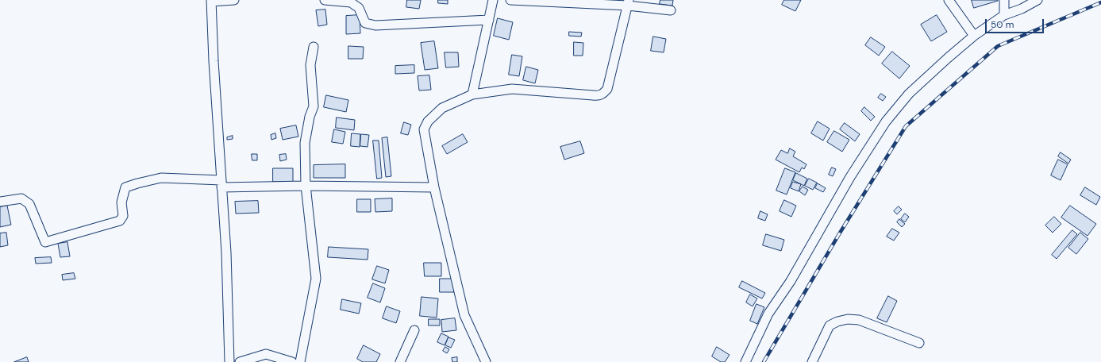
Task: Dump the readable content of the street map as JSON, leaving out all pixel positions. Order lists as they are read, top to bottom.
{
  "scale_bar": "50 m"
}
